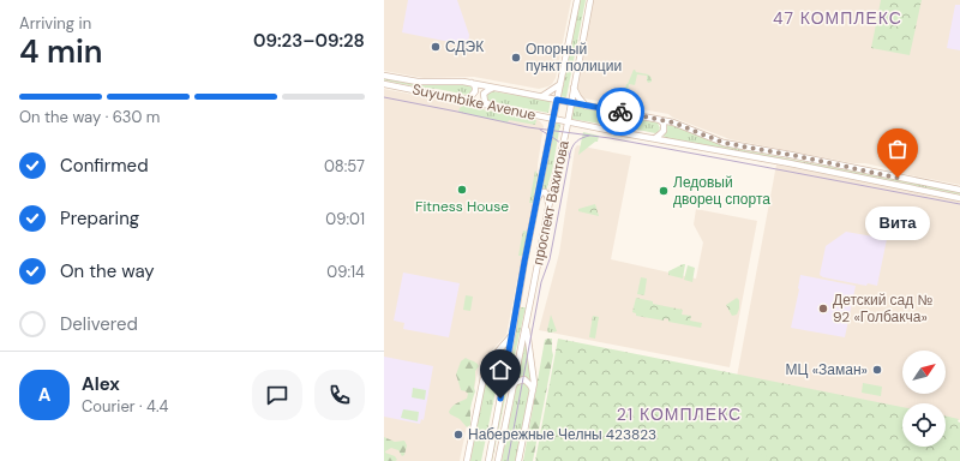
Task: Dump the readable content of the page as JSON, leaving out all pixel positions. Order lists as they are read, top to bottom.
{
  "streets": {
    "main road": ["Suyumbike Avenue", "проспект Вахитова"]
  },
  "crossings": [
    ["Suyumbike Avenue", "проспект Вахитова"]
  ],
  "districts": ["47 КОМПЛЕКС", "21 КОМПЛЕКС"],
  "places": [
    "СДЭК",
    "Опорный пункт полиции",
    "Вита",
    "Fitness House",
    "Ледовый дворец спорта",
    "Детский сад № 92 «Голбакча»",
    "МЦ «Заман»",
    "Набережные Челны 423823"
  ],
  "north": "top right",
  "page": {
    "heading": ["4 min", "Arriving in", "09:23–09:28"],
    "panel": ["Alex", "Courier · 4.4"],
    "bar": "On the way · 630 m",
    "list": [
      ["Confirmed", "08:57"],
      ["Preparing", "09:01"],
      ["On the way", "09:14"],
      "Delivered"
    ],
    "bubble": "Вита",
    "round": "A"
  }
}
